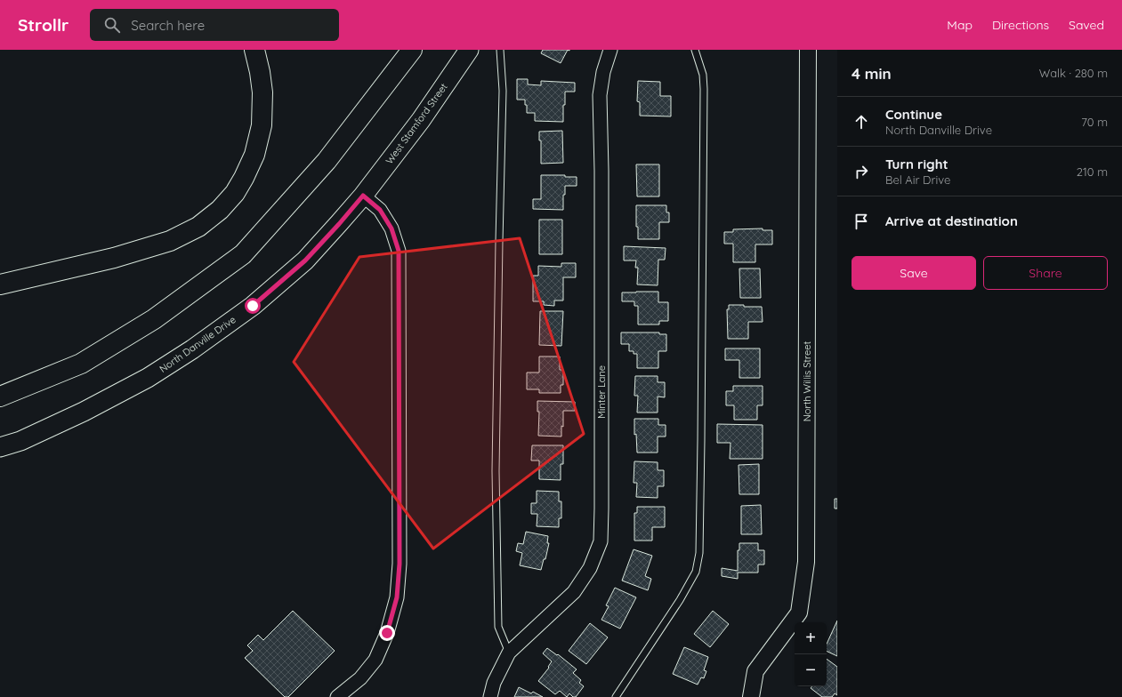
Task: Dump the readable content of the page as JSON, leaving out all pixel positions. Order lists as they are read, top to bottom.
{
  "streets": {
    "main road": ["West Stamford Street", "North Danville Drive"],
    "street": ["North Willis Street", "Minter Lane"]
  },
  "crossings": [
    ["West Stamford Street", "North Danville Drive"]
  ],
  "page": {
    "header": "Strollr",
    "search": "Search here",
    "nav": ["Map", "Directions", "Saved"],
    "heading": ["4 min", "Walk · 280 m"],
    "list": [
      ["Continue", "North Danville Drive", "70 m"],
      ["Turn right", "Bel Air Drive", "210 m"],
      "Arrive at destination"
    ],
    "buttons": ["Save", "Share"],
    "map_buttons": ["+", "−"]
  }
}
